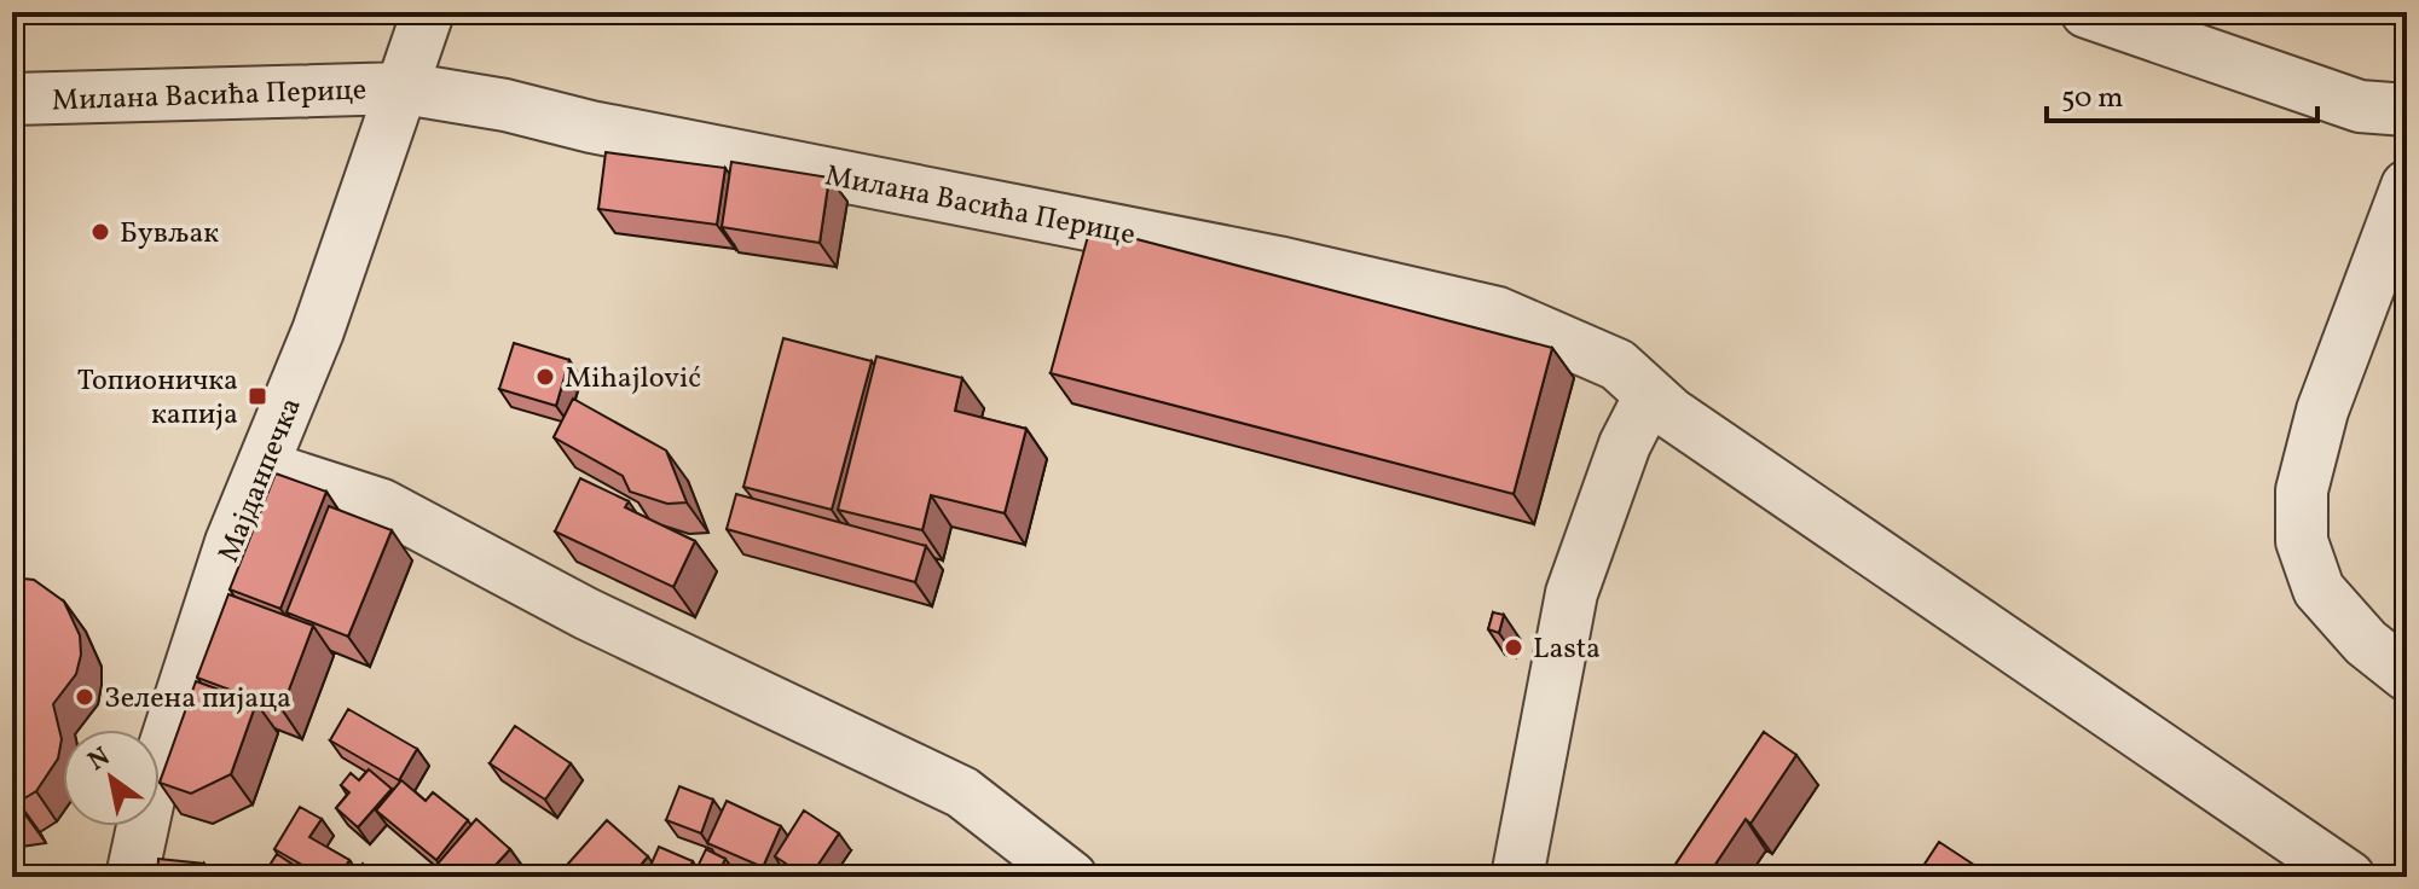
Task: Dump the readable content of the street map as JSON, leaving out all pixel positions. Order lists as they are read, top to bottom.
{
  "streets": {
    "street": ["Милана Васића Перице", "Мајданпечка"]
  },
  "crossings": [
    ["Милана Васића Перице", "Мајданпечка"]
  ],
  "places": {
    "other": [
      "Бувљак",
      "Mihajlović",
      "Lasta",
      "Зелена пијаца"
    ],
    "transit": ["Топионичка капија"]
  },
  "scale_bar": "50 m",
  "north": "top left"
}
